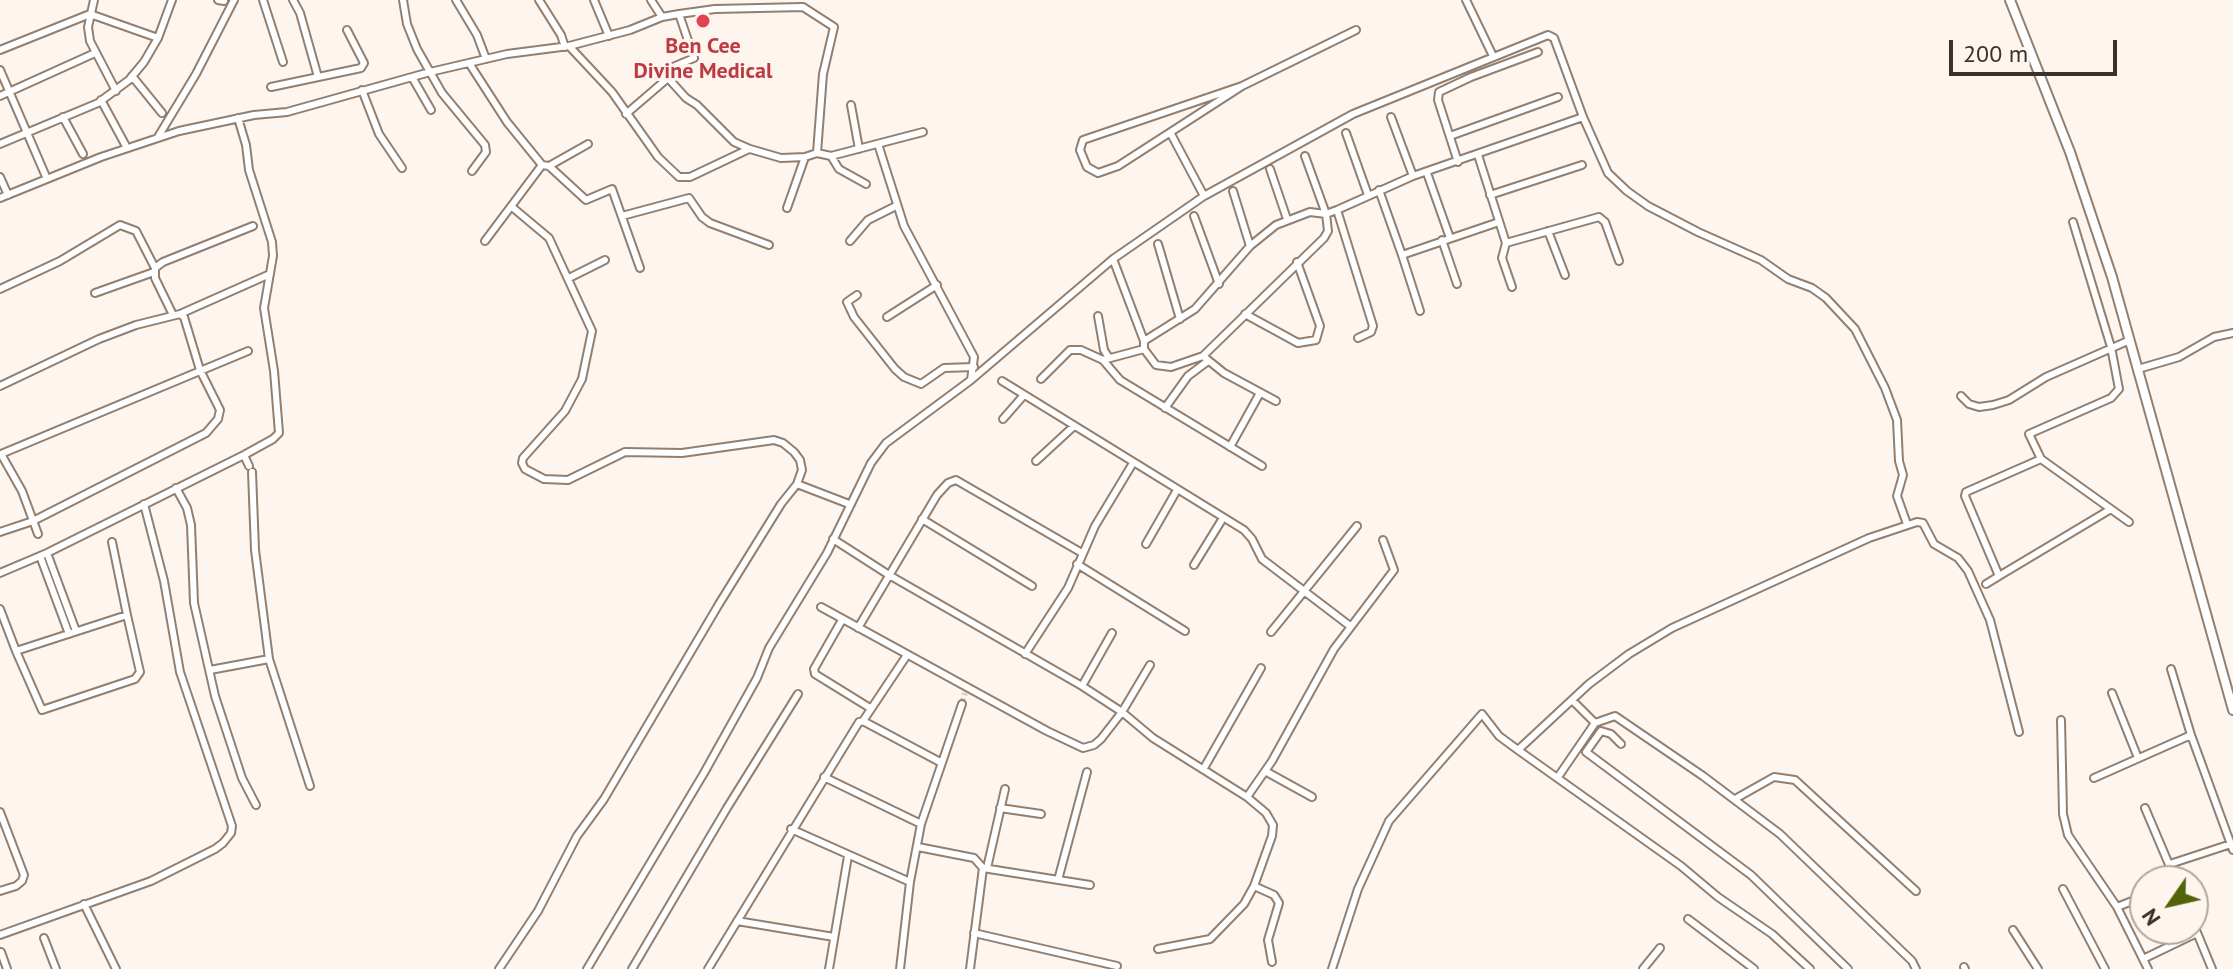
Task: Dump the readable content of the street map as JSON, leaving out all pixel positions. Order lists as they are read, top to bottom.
{
  "places": ["Ben Cee Divine Medical"],
  "scale_bar": "200 m",
  "north": "bottom left"
}
